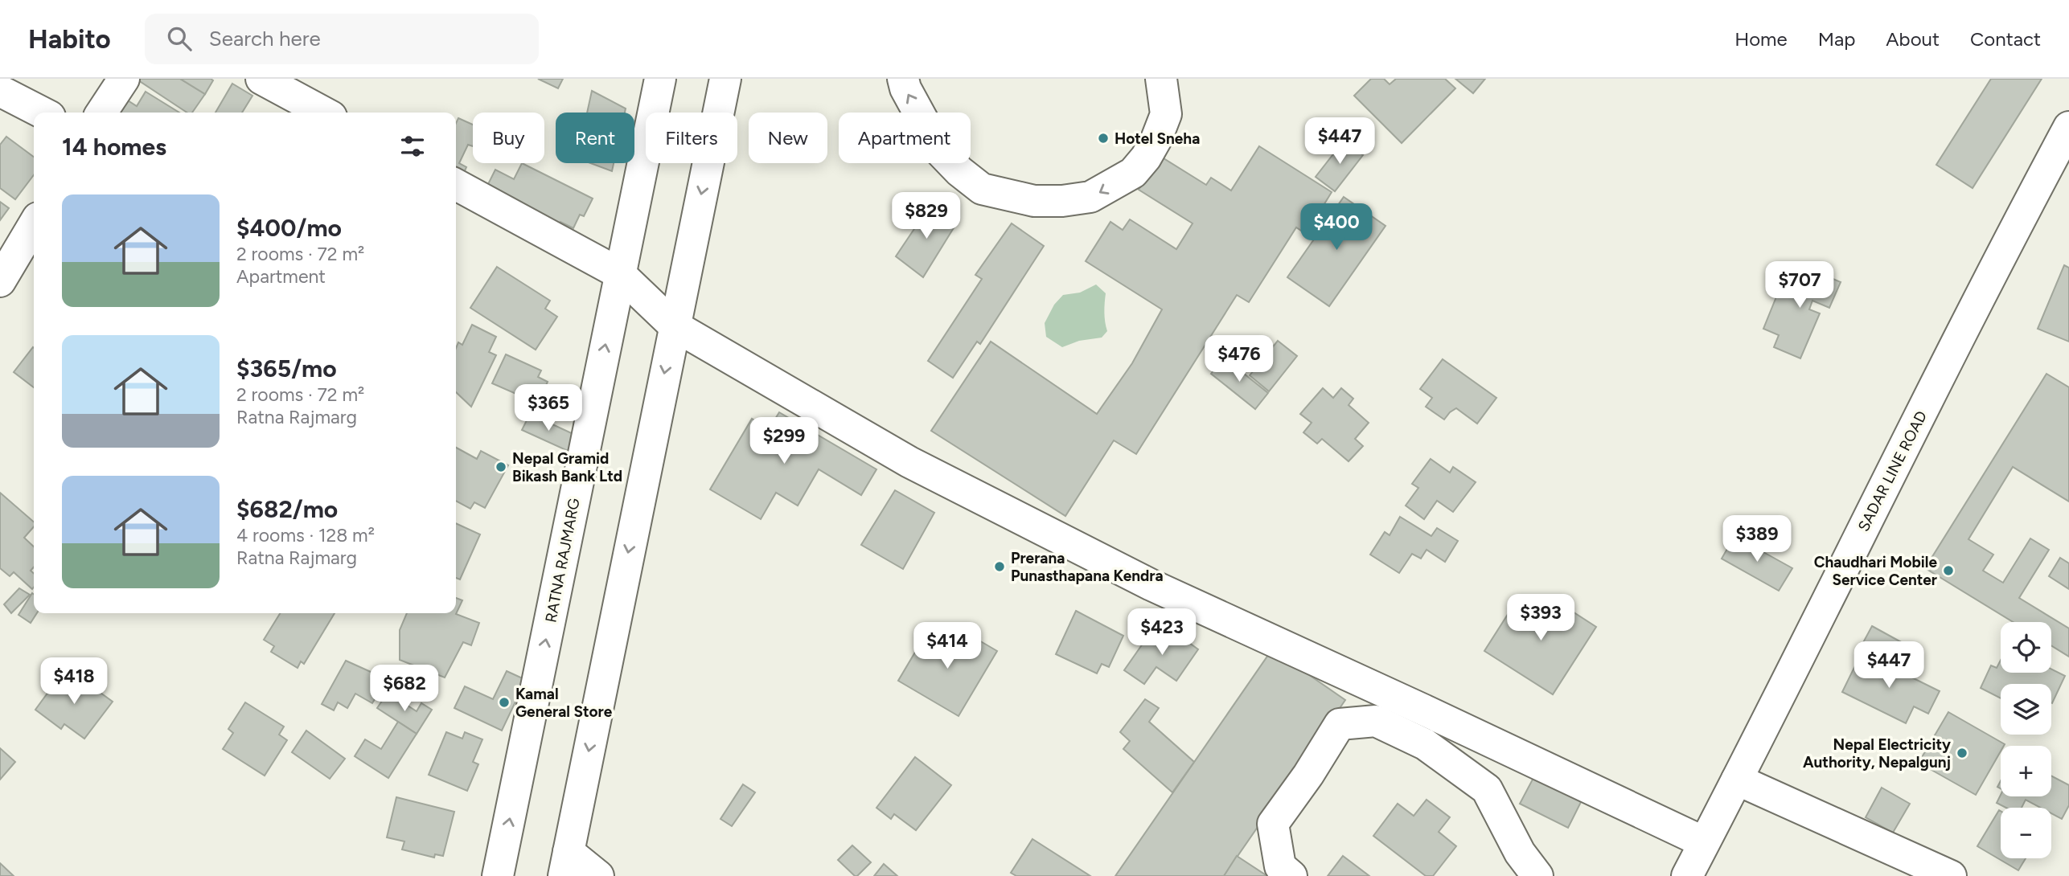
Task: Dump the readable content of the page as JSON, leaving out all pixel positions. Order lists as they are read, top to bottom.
{
  "streets": {
    "main road": ["SADAR LINE ROAD", "RATNA RAJMARG"]
  },
  "places": [
    "Hotel Sneha",
    "Nepal Gramid Bikash Bank Ltd",
    "Prerana Punasthapana Kendra",
    "Chaudhari Mobile Service Center",
    "Kamal General Store",
    "Nepal Electricity Authority, Nepalgunj"
  ],
  "page": {
    "header": "Habito",
    "search": "Search here",
    "nav": [
      "Home",
      "Map",
      "About",
      "Contact"
    ],
    "chip": [
      "Buy",
      "Rent",
      "Filters",
      "New",
      "Apartment"
    ],
    "heading": "14 homes",
    "price": [
      "$447",
      "$829",
      "$400",
      "$707",
      "$476",
      "$365",
      "$299",
      "$389",
      "$393",
      "$423",
      "$414",
      "$447",
      "$418",
      "$682"
    ],
    "list": [
      {
        "name": "$400/mo",
        "note": "2 rooms · 72 m² · Apartment"
      },
      {
        "name": "$365/mo",
        "note": "2 rooms · 72 m² · Ratna Rajmarg"
      },
      {
        "name": "$682/mo",
        "note": "4 rooms · 128 m² · Ratna Rajmarg"
      }
    ],
    "map_buttons": ["+", "−"]
  }
}
